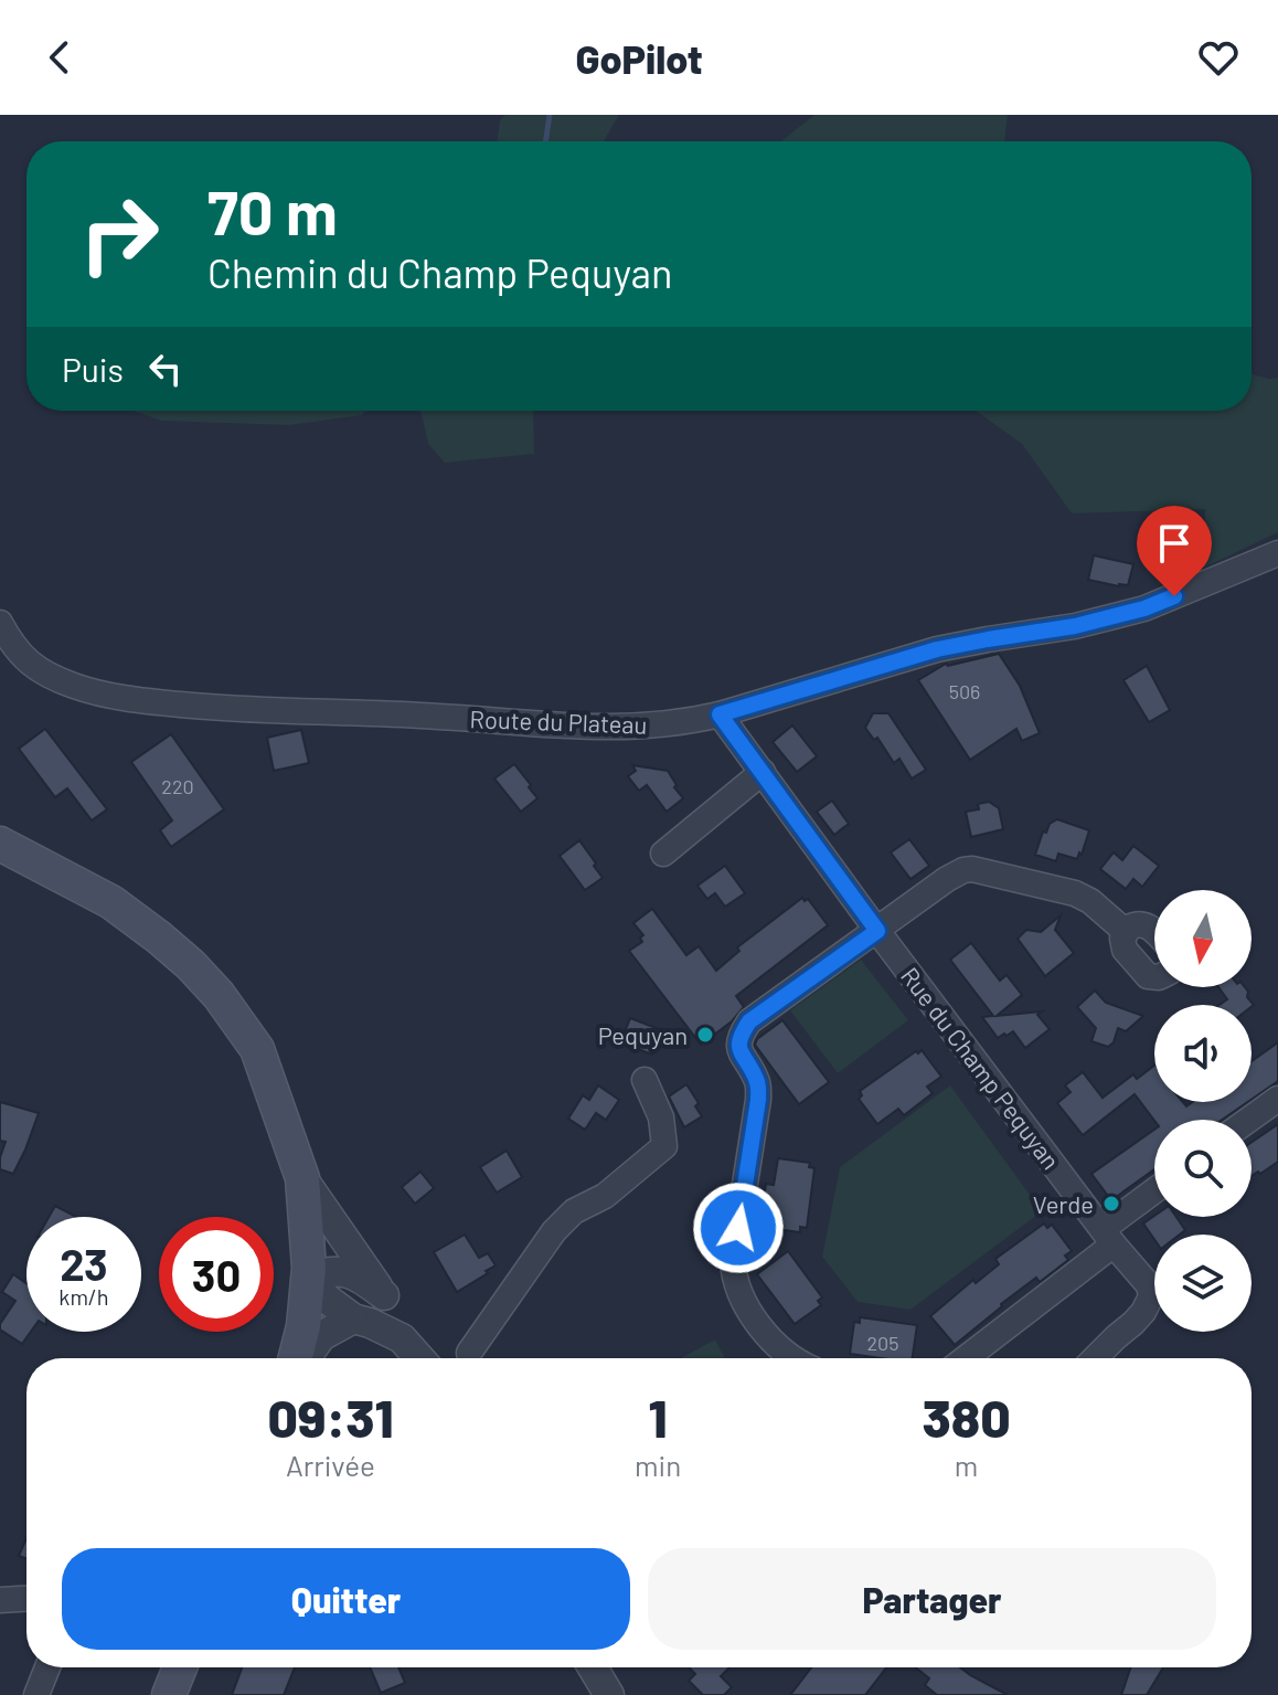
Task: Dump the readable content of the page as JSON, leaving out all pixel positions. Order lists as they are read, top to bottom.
{
  "streets": {
    "street": ["Route du Plateau", "Rue du Champ Pequyan"]
  },
  "crossings": [
    ["Route du Plateau", "Rue du Champ Pequyan"]
  ],
  "places": ["Pequyan", "Verde"],
  "house_numbers": ["506", "220", "205"],
  "north": "bottom",
  "page": {
    "header": "GoPilot",
    "turn": ["70 m", "Chemin du Champ Pequyan"],
    "then": "Puis",
    "speed": "23 km/h",
    "limit": "30",
    "eta": [
      "09:31",
      "Arrivée",
      "1",
      "min",
      "380",
      "m"
    ],
    "buttons": ["Quitter", "Partager"]
  }
}
